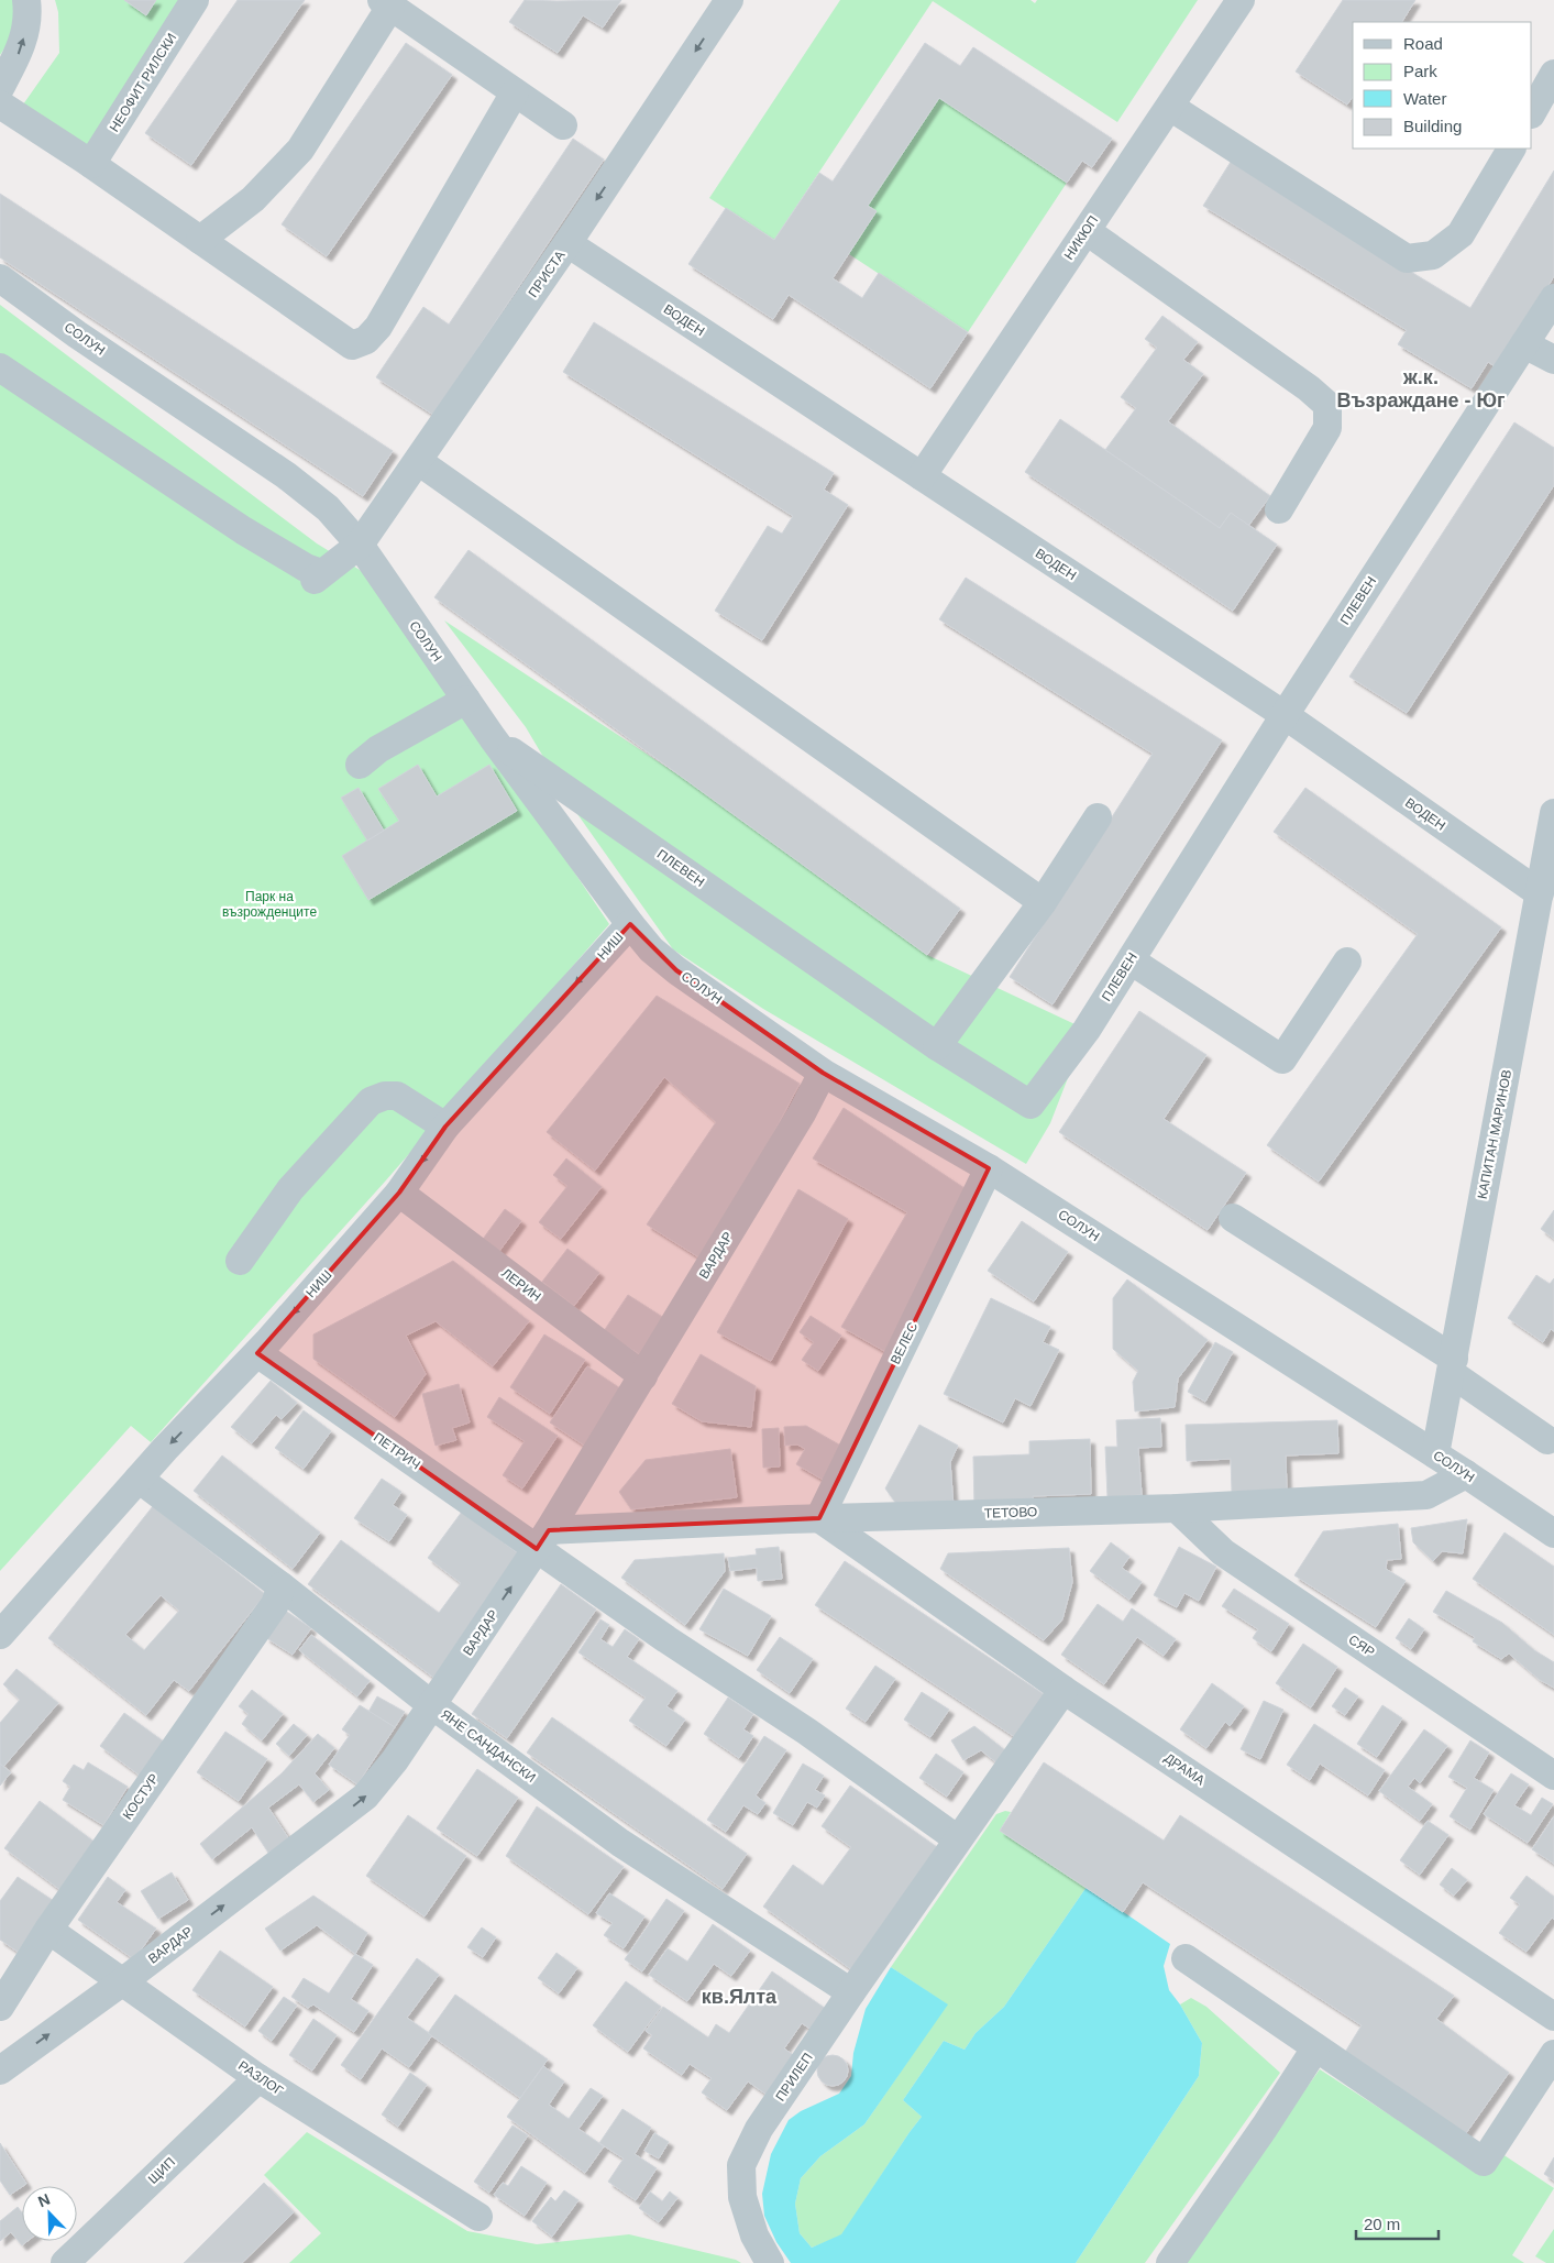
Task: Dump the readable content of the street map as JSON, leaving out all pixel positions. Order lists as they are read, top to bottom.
{
  "streets": {
    "street": [
      "НЕОФИТ РИЛСКИ",
      "НИКЮП",
      "ПРИСТА",
      "ВОДЕН",
      "СОЛУН",
      "ПЛЕВЕН",
      "НИШ",
      "КАПИТАН МАРИНОВ",
      "ВАРДАР",
      "ЛЕРИН",
      "ВЕЛЕС",
      "ПЕТРИЧ",
      "ТЕТОВО",
      "СЯР",
      "ЯНЕ САНДАНСКИ",
      "ДРАМА",
      "КОСТУР",
      "ПРИЛЕП",
      "РАЗЛОГ",
      "ЩИП"
    ]
  },
  "crossings": [
    ["НИКЮП", "ВОДЕН"],
    ["ПРИСТА", "ВОДЕН"],
    ["ПРИСТА", "СОЛУН"],
    ["ВОДЕН", "ПЛЕВЕН"],
    ["ВОДЕН", "КАПИТАН МАРИНОВ"],
    ["СОЛУН", "ПЛЕВЕН"],
    ["СОЛУН", "НИШ"],
    ["СОЛУН", "КАПИТАН МАРИНОВ"],
    ["СОЛУН", "ВАРДАР"],
    ["СОЛУН", "ВЕЛЕС"],
    ["СОЛУН", "ТЕТОВО"],
    ["НИШ", "ЛЕРИН"],
    ["НИШ", "ПЕТРИЧ"],
    ["НИШ", "ЯНЕ САНДАНСКИ"],
    ["ВАРДАР", "ЛЕРИН"],
    ["ВАРДАР", "ПЕТРИЧ"],
    ["ВАРДАР", "ТЕТОВО"],
    ["ВАРДАР", "ЯНЕ САНДАНСКИ"],
    ["ВАРДАР", "РАЗЛОГ"],
    ["ВЕЛЕС", "ТЕТОВО"],
    ["ВЕЛЕС", "ДРАМА"],
    ["ПЕТРИЧ", "ТЕТОВО"],
    ["ПЕТРИЧ", "ПРИЛЕП"],
    ["ТЕТОВО", "СЯР"],
    ["ТЕТОВО", "ДРАМА"],
    ["ЯНЕ САНДАНСКИ", "КОСТУР"],
    ["ЯНЕ САНДАНСКИ", "ПРИЛЕП"],
    ["ДРАМА", "ПРИЛЕП"],
    ["КОСТУР", "РАЗЛОГ"],
    ["РАЗЛОГ", "ЩИП"]
  ],
  "one_way": ["НИШ", "ВАРДАР"],
  "districts": ["ж.к. Възраждане - Юг", "кв.Ялта"],
  "parks": ["Парк на възрожденците"],
  "legend": [
    "Road",
    "Park",
    "Water",
    "Building"
  ],
  "scale_bar": "20 m",
  "north": "top left"
}
